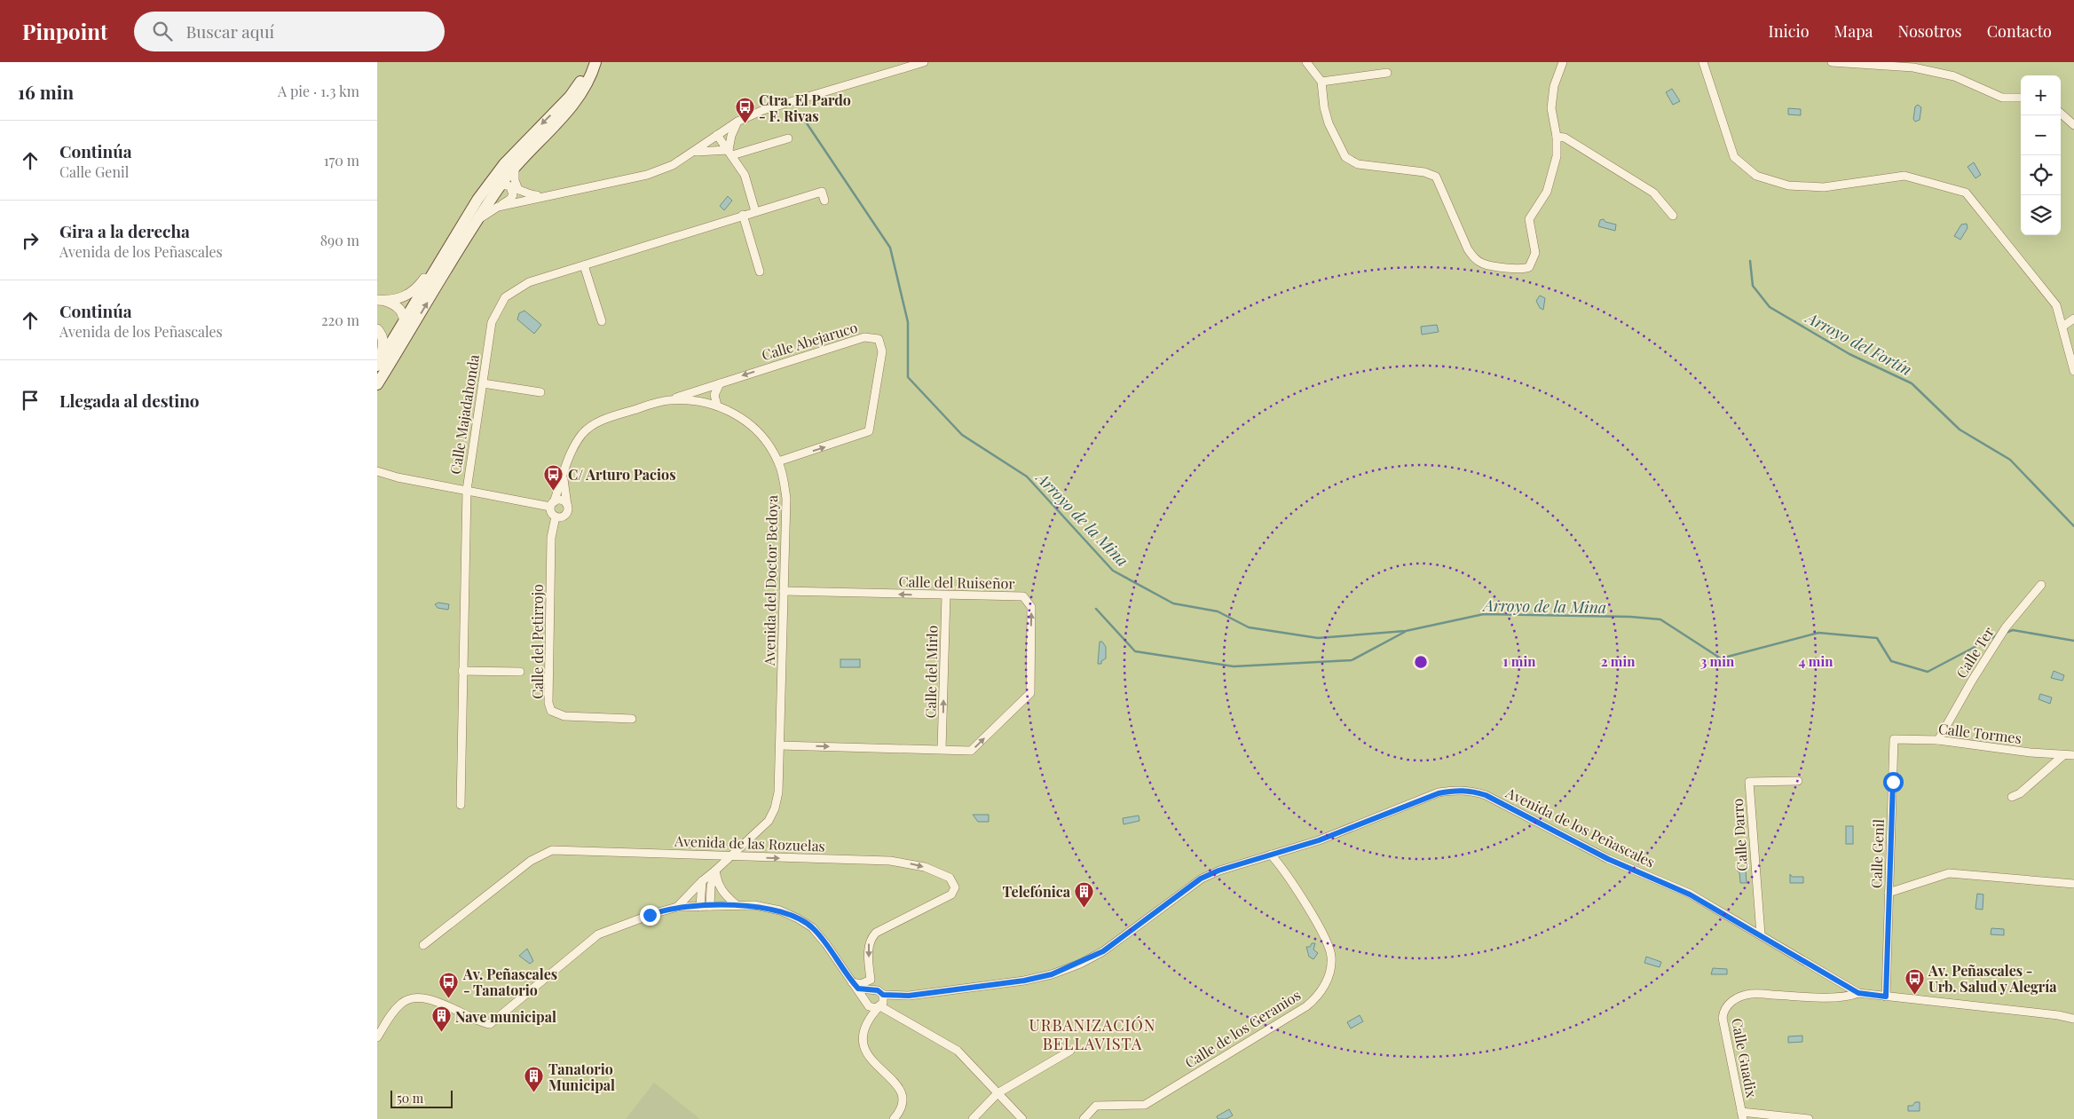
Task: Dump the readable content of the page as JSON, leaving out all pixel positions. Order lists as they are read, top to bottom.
{
  "streets": {
    "street": [
      "Calle Abejaruco",
      "Calle Majadahonda",
      "Avenida del Doctor Bedoya",
      "Calle del Ruiseñor",
      "Calle del Petirrojo",
      "Calle Ter",
      "Calle del Mirlo",
      "Calle Tormes",
      "Avenida de los Peñascales",
      "Calle Darro",
      "Avenida de las Rozuelas",
      "Calle Genil",
      "Calle de los Geranios",
      "Calle Guadix"
    ]
  },
  "crossings": [
    ["Calle Abejaruco", "Avenida del Doctor Bedoya"],
    ["Avenida del Doctor Bedoya", "Calle del Ruiseñor"],
    ["Avenida del Doctor Bedoya", "Calle del Petirrojo"],
    ["Avenida del Doctor Bedoya", "Avenida de las Rozuelas"],
    ["Calle del Ruiseñor", "Calle del Mirlo"],
    ["Calle Ter", "Calle Tormes"],
    ["Calle Tormes", "Calle Genil"],
    ["Avenida de los Peñascales", "Calle Darro"],
    ["Avenida de los Peñascales", "Calle Genil"],
    ["Avenida de los Peñascales", "Calle de los Geranios"],
    ["Avenida de los Peñascales", "Calle Guadix"]
  ],
  "one_way": ["Calle del Mirlo"],
  "districts": ["URBANIZACIÓN BELLAVISTA"],
  "water": ["Arroyo del Fortín", "Arroyo de la Mina"],
  "places": {
    "bus stop": [
      "Ctra. El Pardo - F. Rivas",
      "C/ Arturo Pacios",
      "Av. Peñascales - Urb. Salud y Alegría",
      "Av. Peñascales - Tanatorio"
    ],
    "building": ["Telefónica", "Nave municipal", "Tanatorio Municipal"]
  },
  "scale_bar": "50 m",
  "page": {
    "header": "Pinpoint",
    "search": "Buscar aquí",
    "nav": [
      "Inicio",
      "Mapa",
      "Nosotros",
      "Contacto"
    ],
    "heading": ["16 min", "A pie · 1.3 km"],
    "map_buttons": ["+", "−"],
    "list": [
      ["Continúa", "Calle Genil", "170 m"],
      ["Gira a la derecha", "Avenida de los Peñascales", "890 m"],
      ["Continúa", "Avenida de los Peñascales", "220 m"],
      "Llegada al destino"
    ],
    "scale": "50 m"
  },
  "rings": [
    "1 min",
    "2 min",
    "3 min",
    "4 min"
  ]
}
